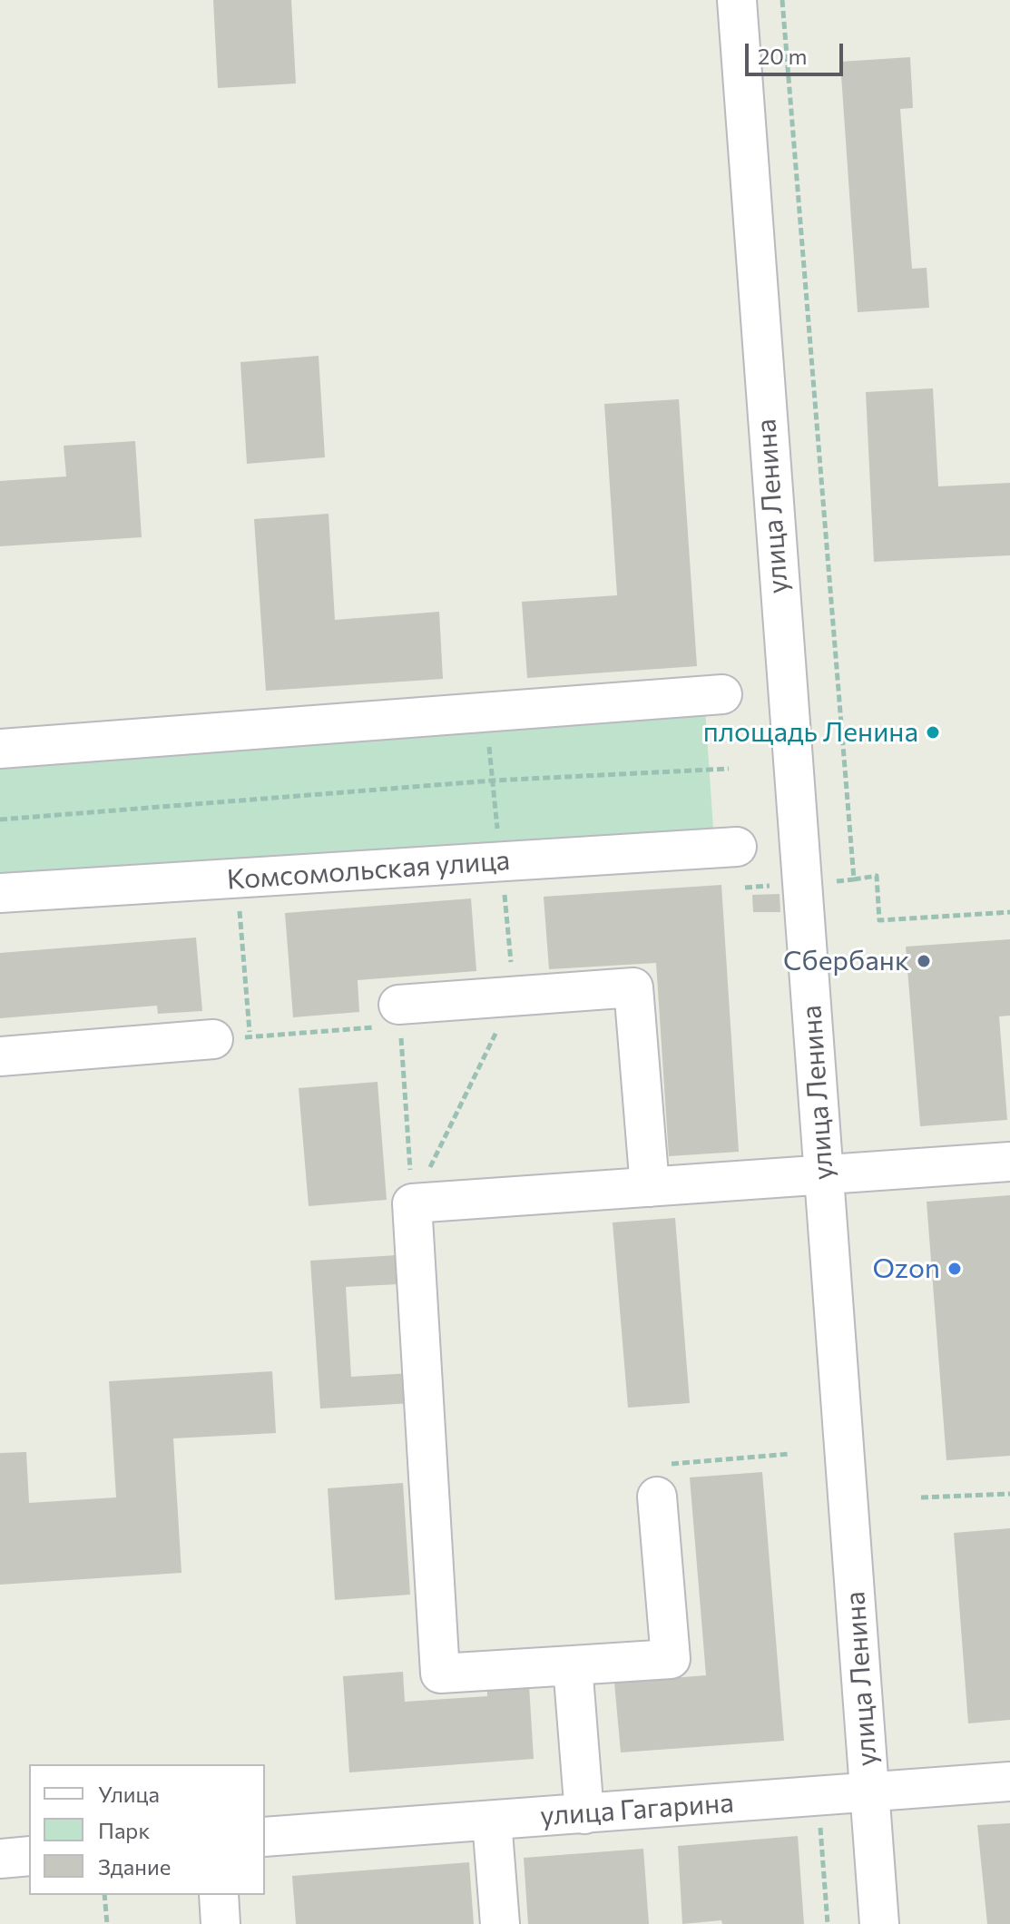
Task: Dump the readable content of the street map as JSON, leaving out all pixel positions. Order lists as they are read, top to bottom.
{
  "streets": {
    "street": ["улица Ленина", "Комсомольская улица", "улица Гагарина"]
  },
  "crossings": [
    ["улица Ленина", "улица Гагарина"]
  ],
  "places": ["площадь Ленина", "Сбербанк", "Ozon"],
  "legend": ["Улица", "Парк", "Здание"],
  "scale_bar": "20 m"
}
